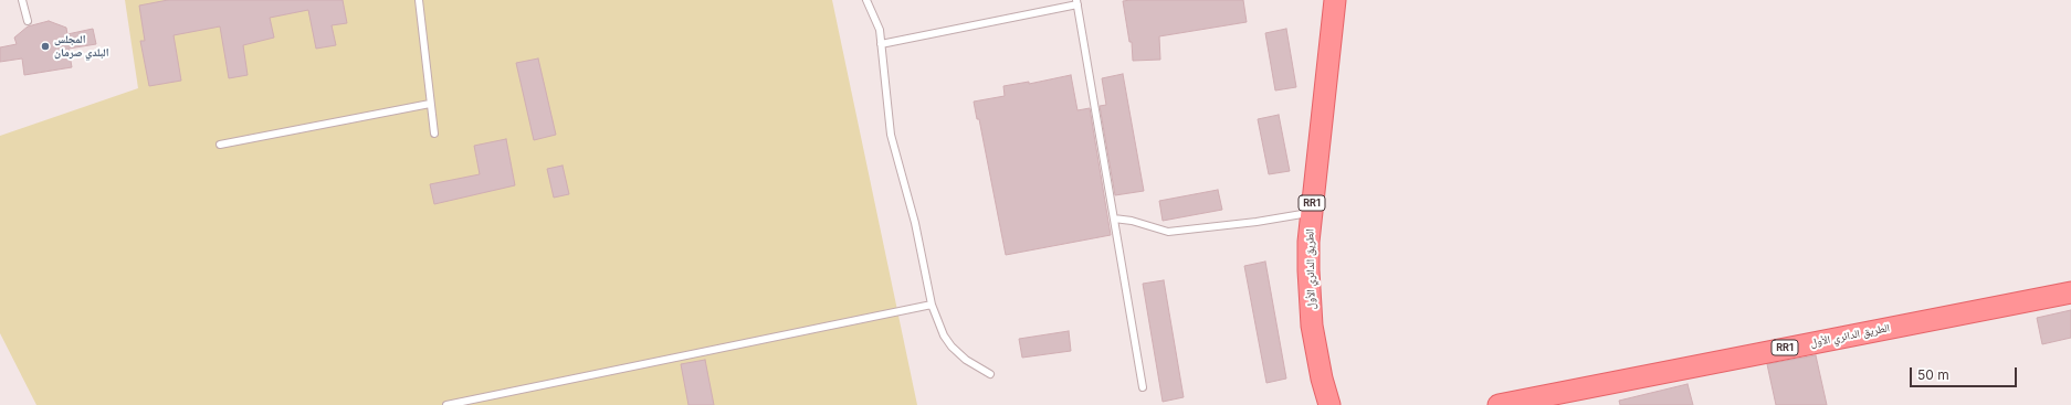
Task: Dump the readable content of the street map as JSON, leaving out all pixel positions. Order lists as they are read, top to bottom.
{
  "streets": {
    "main road": ["RR1", "الطريق الدائري الأول"]
  },
  "places": ["المجلس البلدي صرمان"],
  "scale_bar": "50 m"
}
